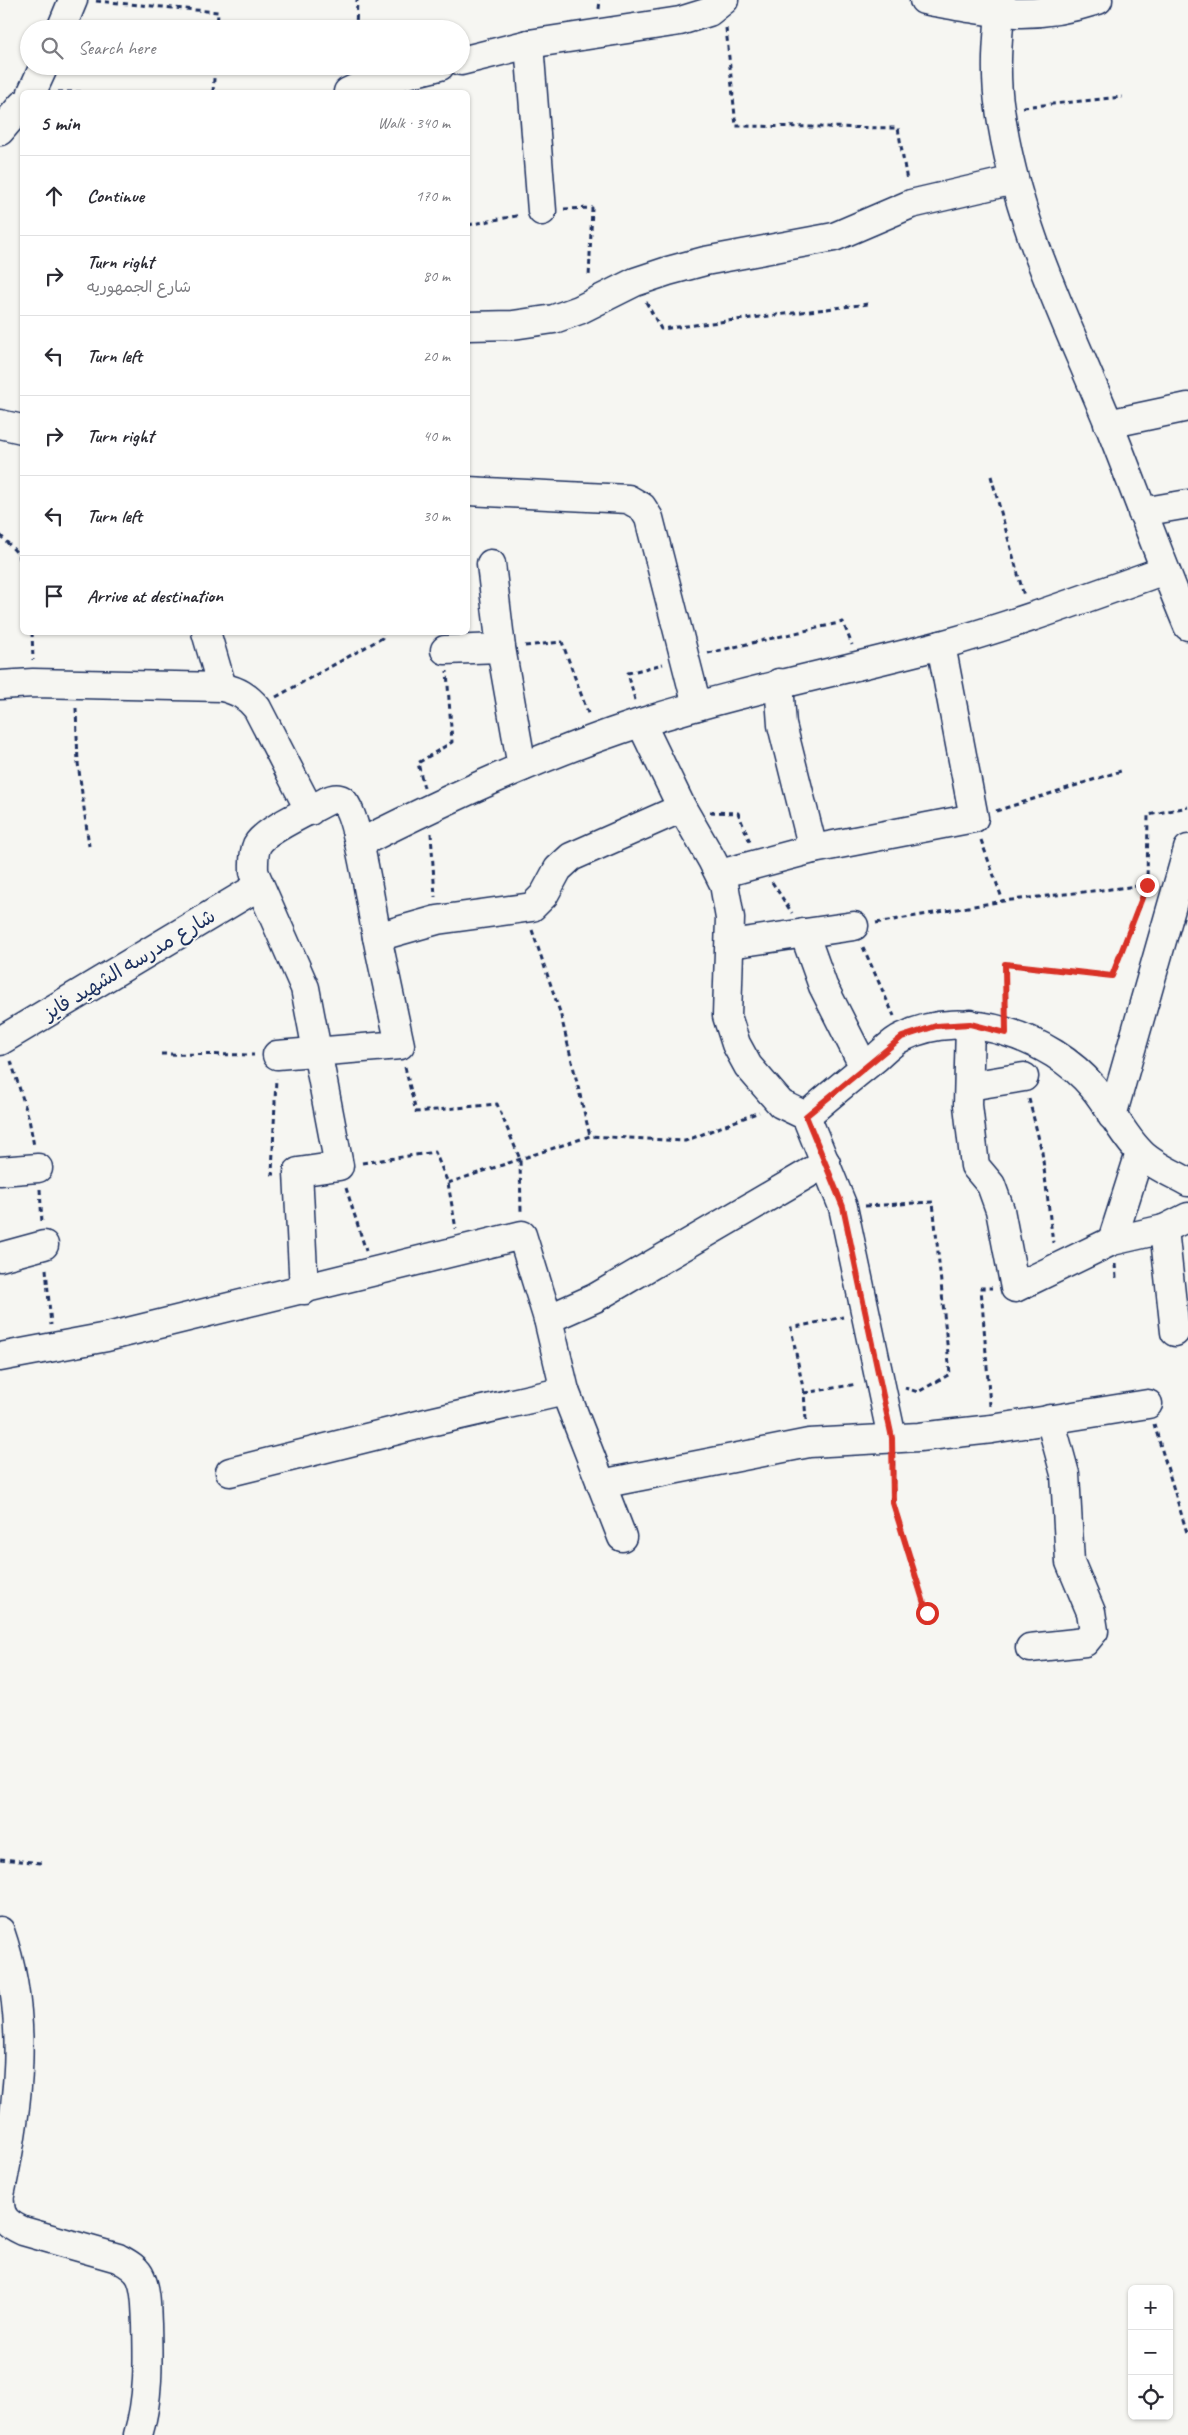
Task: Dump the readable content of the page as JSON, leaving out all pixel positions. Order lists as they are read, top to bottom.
{
  "streets": {
    "street": ["شارع مدرسه الشهيد فايز"]
  },
  "page": {
    "search": "Search here",
    "heading": ["5 min", "Walk · 340 m"],
    "list": [
      ["Continue", "170 m"],
      ["Turn right", "شارع الجمهوريه", "80 m"],
      ["Turn left", "20 m"],
      ["Turn right", "40 m"],
      ["Turn left", "30 m"],
      "Arrive at destination"
    ],
    "map_buttons": ["+", "−"]
  }
}
